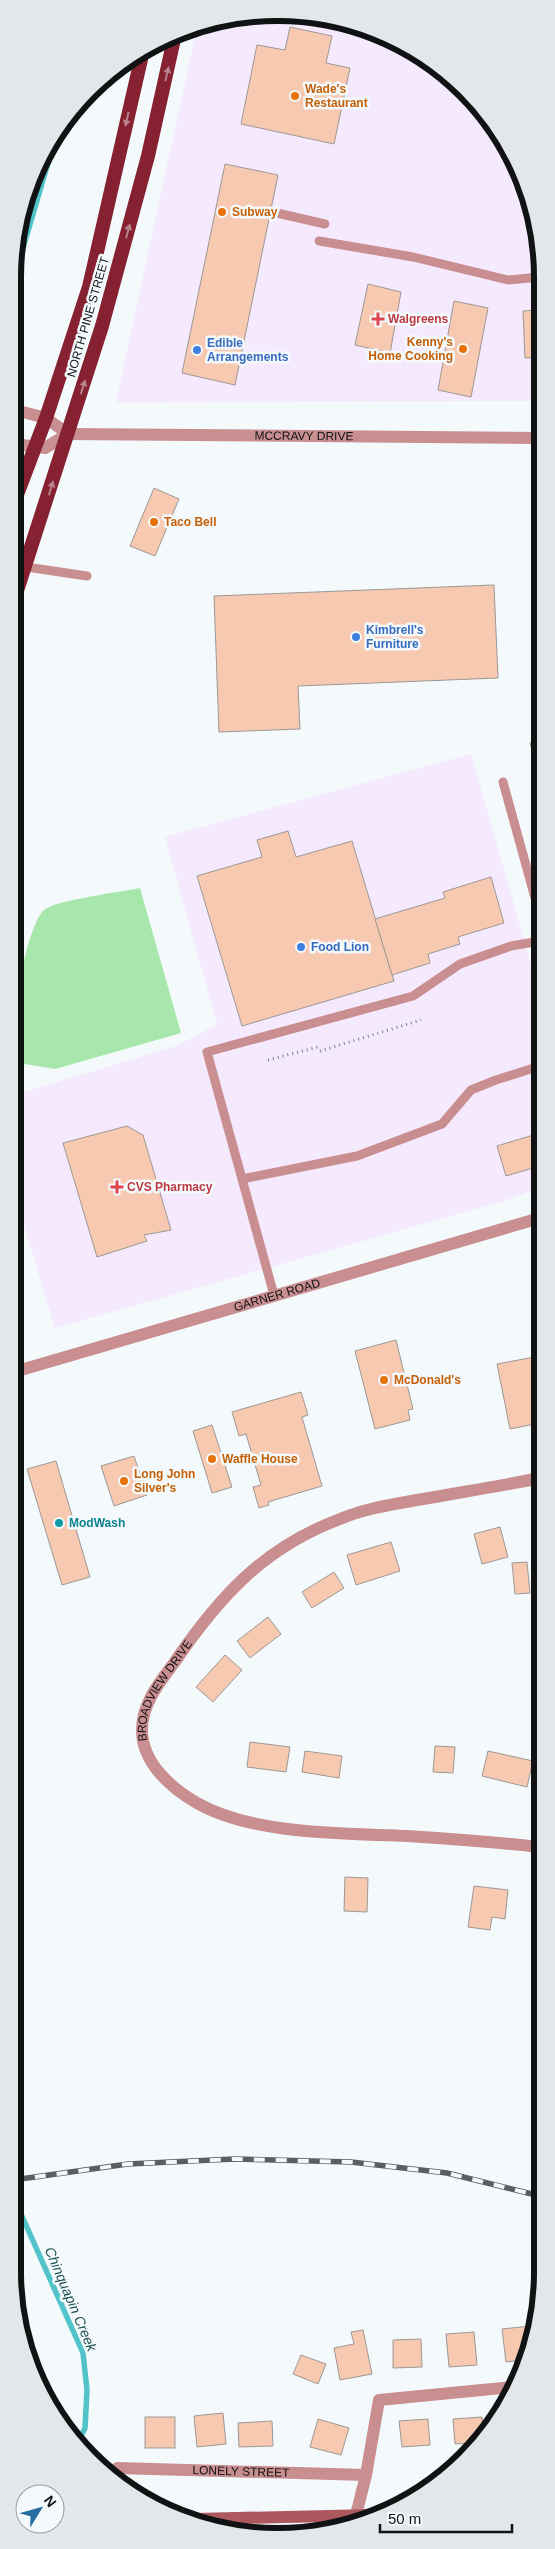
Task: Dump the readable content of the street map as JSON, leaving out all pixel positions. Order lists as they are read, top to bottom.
{
  "streets": {
    "highway": ["NORTH PINE STREET"],
    "street": [
      "MCCRAVY DRIVE",
      "GARNER ROAD",
      "BROADVIEW DRIVE",
      "LONELY STREET"
    ]
  },
  "crossings": [
    ["NORTH PINE STREET", "MCCRAVY DRIVE"]
  ],
  "water": ["Chinquapin Creek"],
  "places": {
    "other": [
      "Wade's Restaurant",
      "Subway",
      "Kenny's Home Cooking",
      "Edible Arrangements",
      "Taco Bell",
      "Kimbrell's Furniture",
      "Food Lion",
      "McDonald's",
      "Waffle House",
      "Long John Silver's",
      "ModWash"
    ],
    "health": ["Walgreens", "CVS Pharmacy"]
  },
  "scale_bar": "50 m",
  "north": "top right"
}
